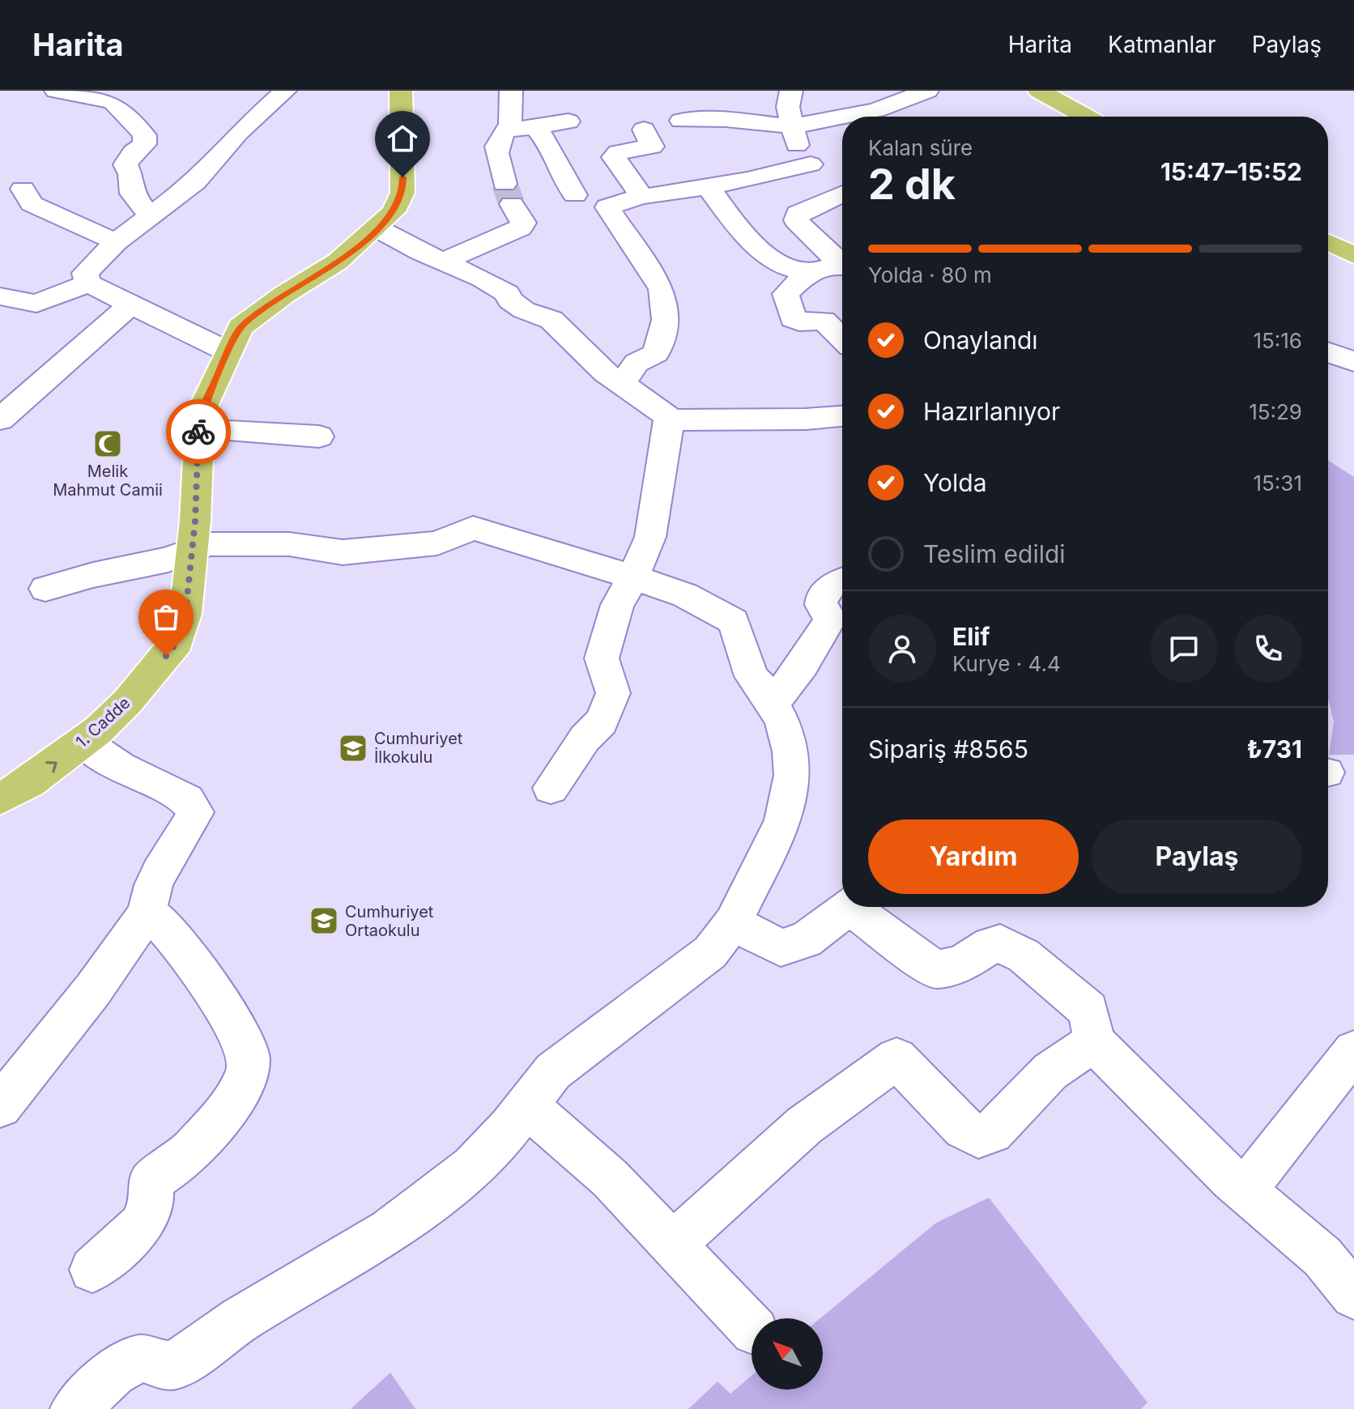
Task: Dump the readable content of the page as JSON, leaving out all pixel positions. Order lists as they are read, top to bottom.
{
  "streets": {
    "main road": ["1. Cadde"]
  },
  "places": {
    "mosque": ["Melik Mahmut Camii"],
    "school or university": ["Cumhuriyet İlkokulu", "Cumhuriyet Ortaokulu"]
  },
  "north": "top left",
  "page": {
    "header": "Harita",
    "nav": ["Harita", "Katmanlar", "Paylaş"],
    "heading": ["2 dk", "Kalan süre", "15:47–15:52"],
    "panel": [
      "Elif",
      "Kurye · 4.4",
      "Sipariş #8565",
      "₺731"
    ],
    "bar": "Yolda · 80 m",
    "list": [
      ["Onaylandı", "15:16"],
      ["Hazırlanıyor", "15:29"],
      ["Yolda", "15:31"],
      "Teslim edildi"
    ],
    "buttons": ["Yardım", "Paylaş"]
  }
}
